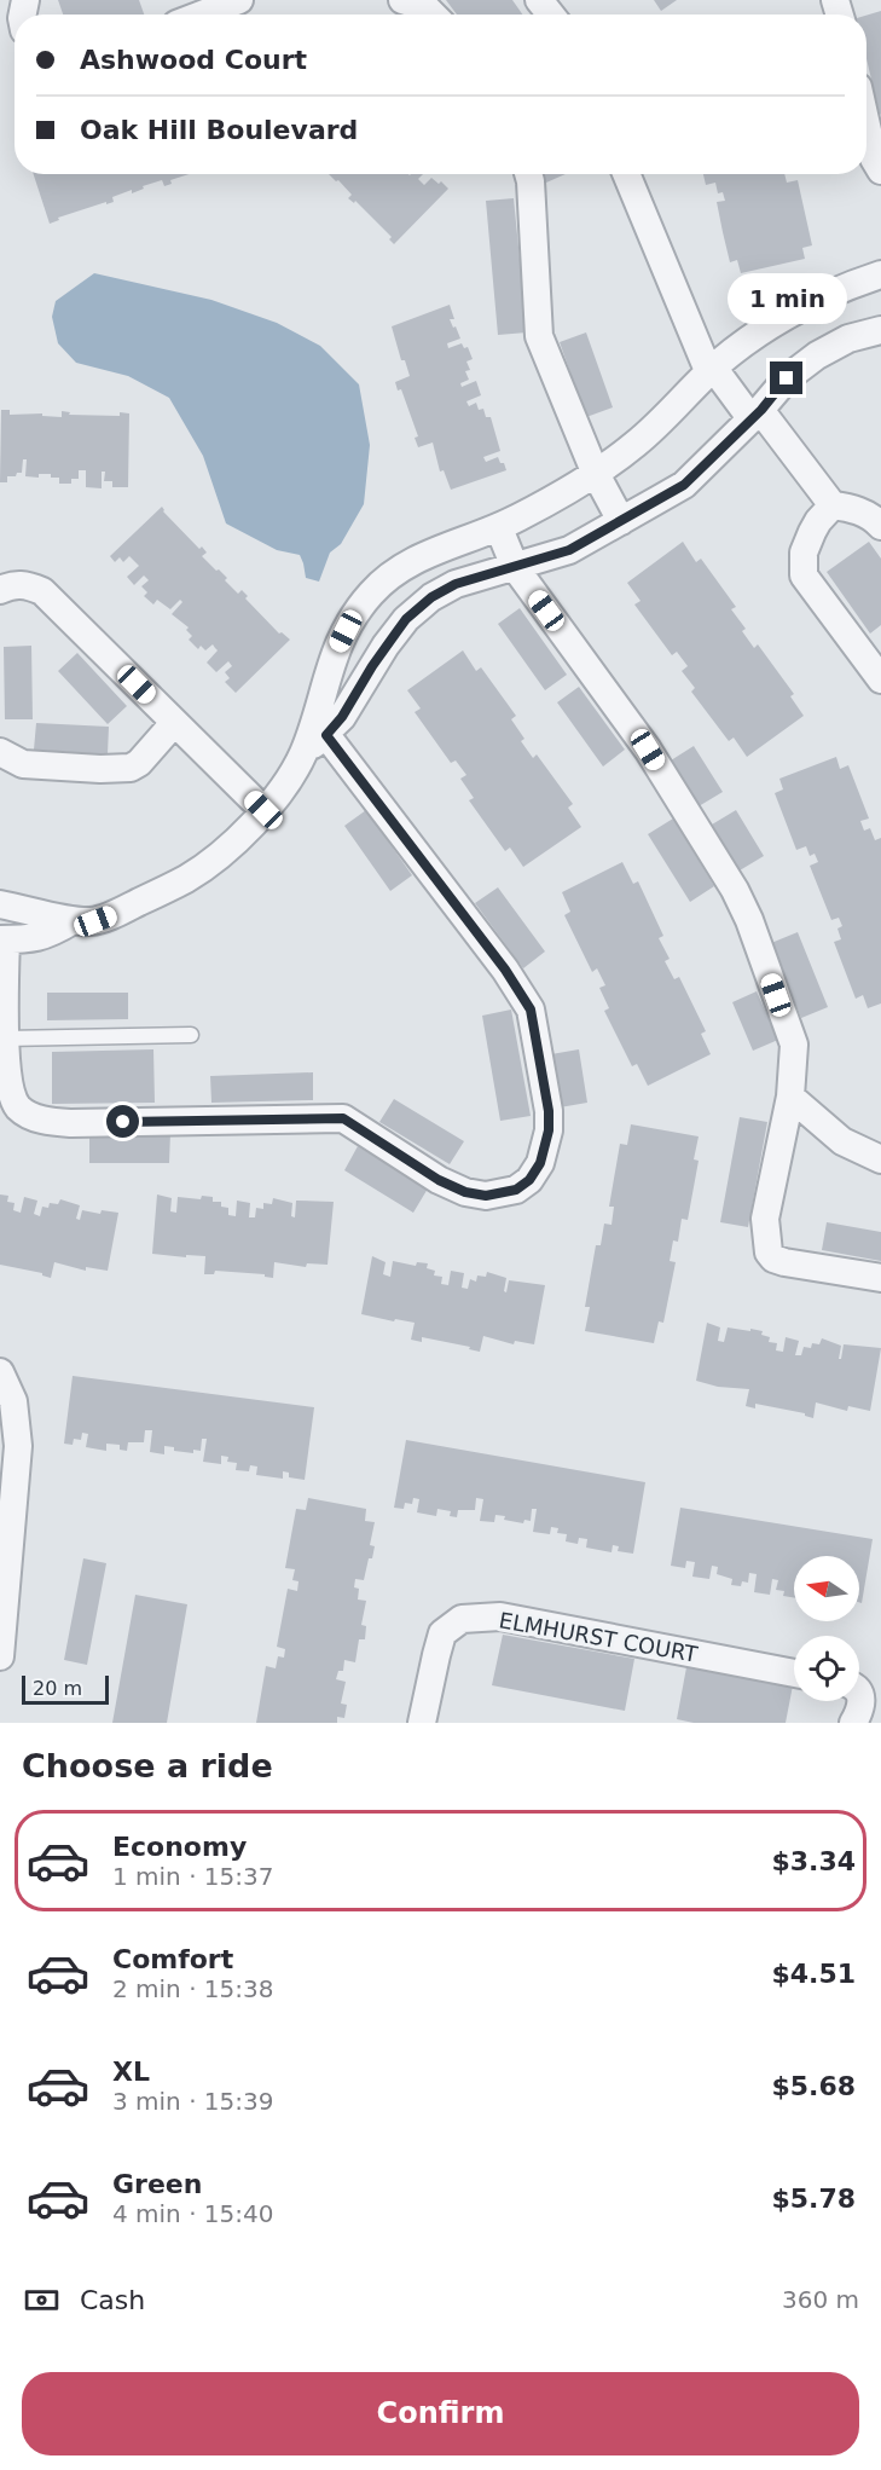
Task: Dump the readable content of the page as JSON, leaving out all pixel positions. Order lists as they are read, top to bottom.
{
  "streets": {
    "street": ["ELMHURST COURT"]
  },
  "scale_bar": "20 m",
  "north": "left",
  "page": {
    "banner": ["Ashwood Court", "Oak Hill Boulevard"],
    "bubble": "1 min",
    "scale": "20 m",
    "heading": "Choose a ride",
    "list": [
      {
        "name": "Economy",
        "note": "1 min · 15:37",
        "value": "$3.34"
      },
      {
        "name": "Comfort",
        "note": "2 min · 15:38",
        "value": "$4.51"
      },
      {
        "name": "XL",
        "note": "3 min · 15:39",
        "value": "$5.68"
      },
      {
        "name": "Green",
        "note": "4 min · 15:40",
        "value": "$5.78"
      }
    ],
    "pay": ["Cash", "360 m"],
    "buttons": "Confirm"
  }
}
